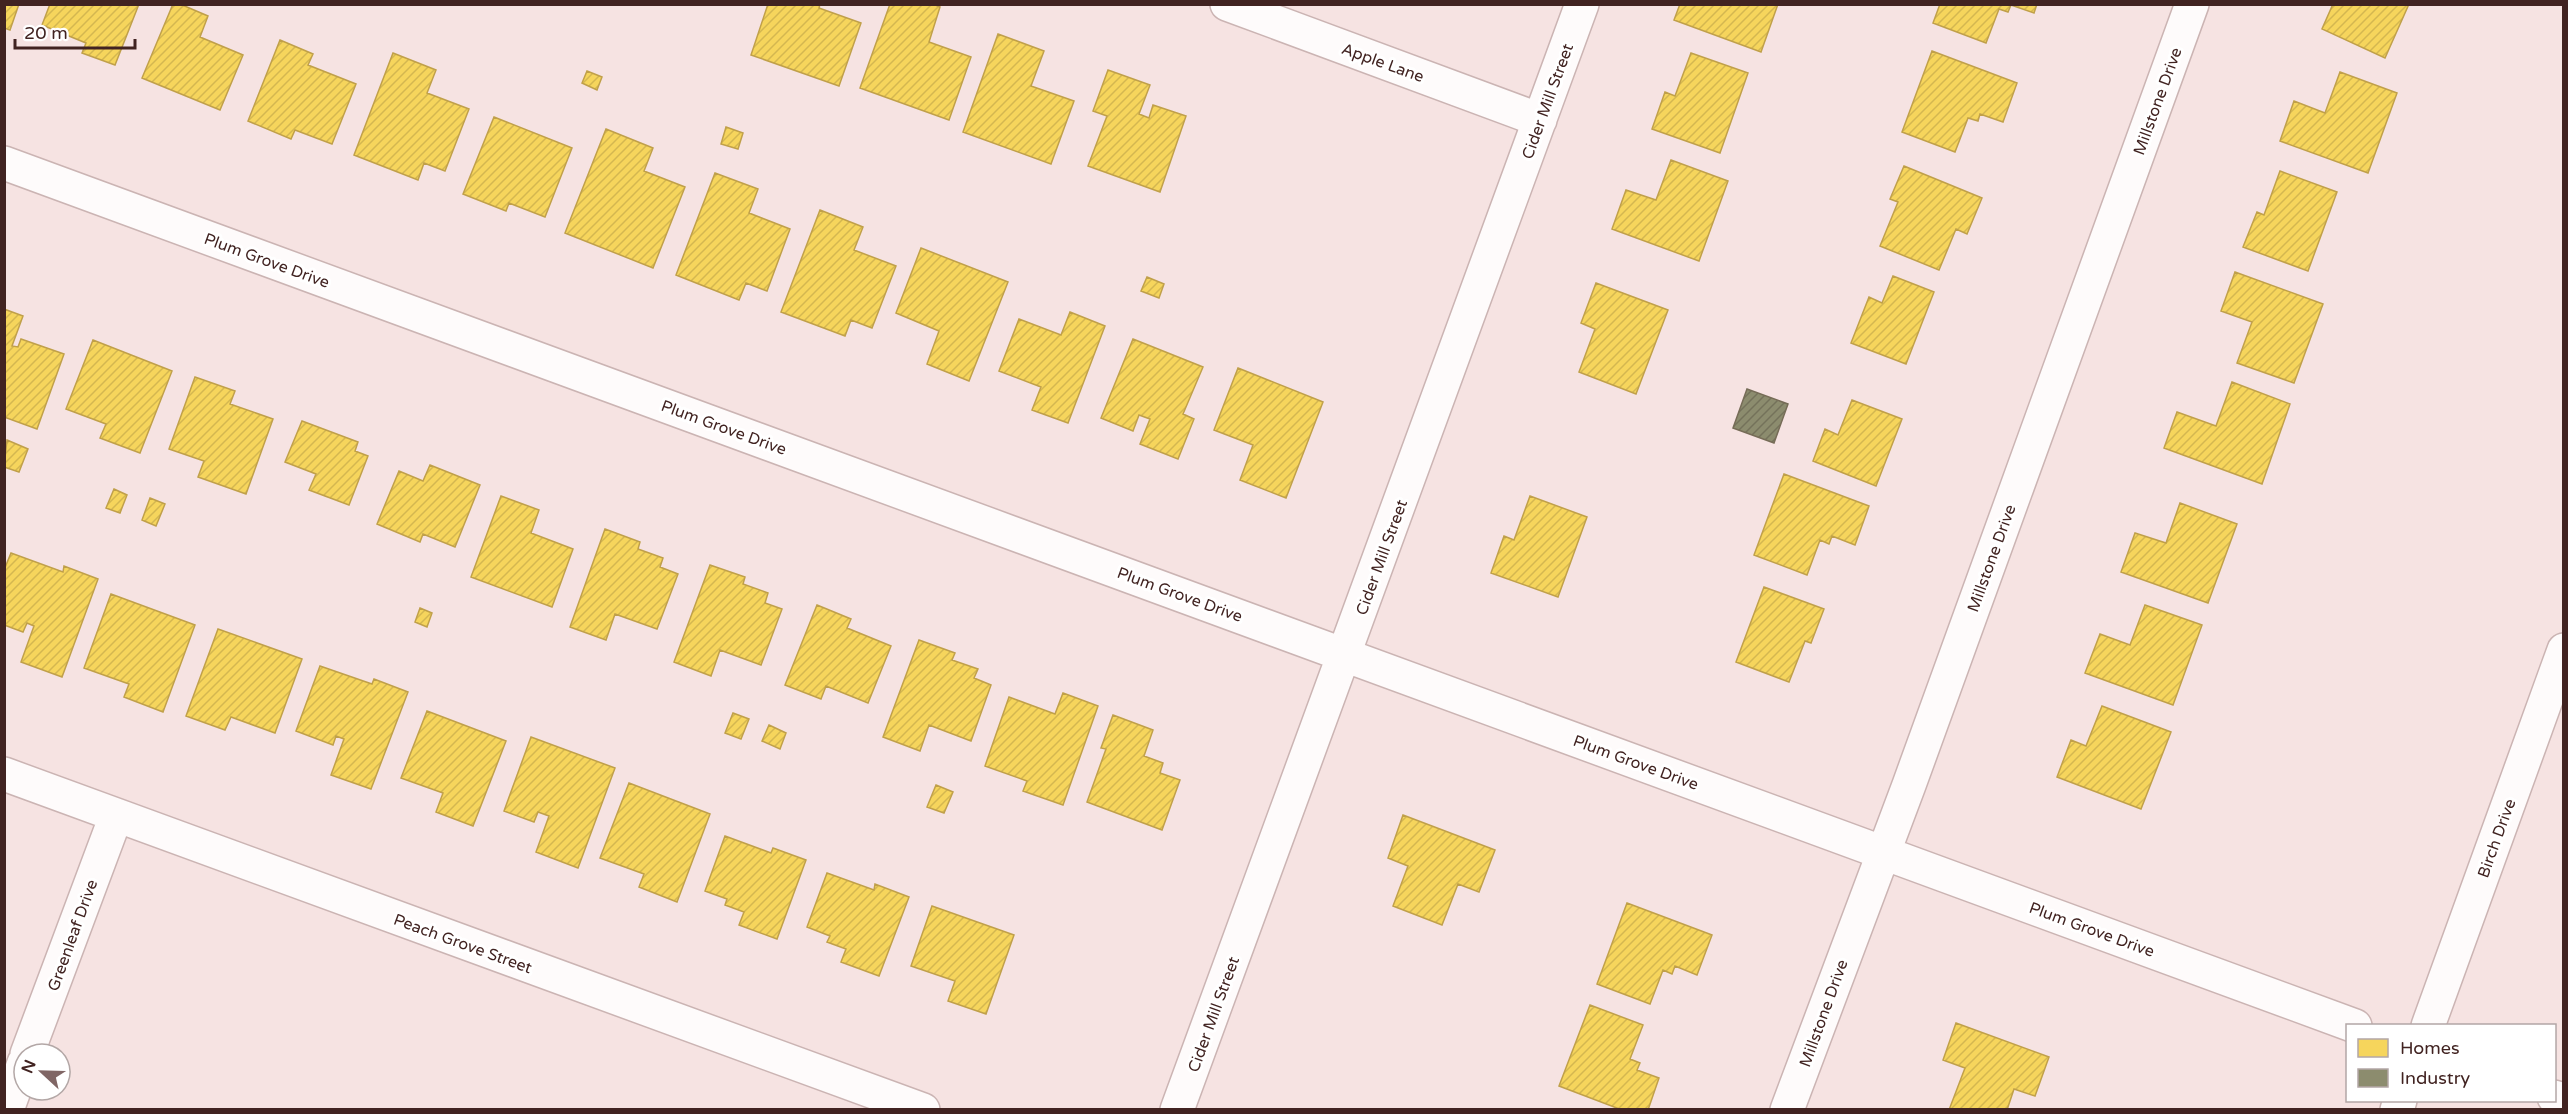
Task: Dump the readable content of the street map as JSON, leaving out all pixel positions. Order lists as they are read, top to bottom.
{
  "streets": {
    "street": [
      "Apple Lane",
      "Cider Mill Street",
      "Millstone Drive",
      "Plum Grove Drive",
      "Birch Drive",
      "Greenleaf Drive",
      "Peach Grove Street"
    ]
  },
  "crossings": [
    ["Apple Lane", "Cider Mill Street"],
    ["Cider Mill Street", "Plum Grove Drive"],
    ["Millstone Drive", "Plum Grove Drive"],
    ["Greenleaf Drive", "Peach Grove Street"]
  ],
  "legend": ["Homes", "Industry"],
  "scale_bar": "20 m",
  "north": "left"
}
